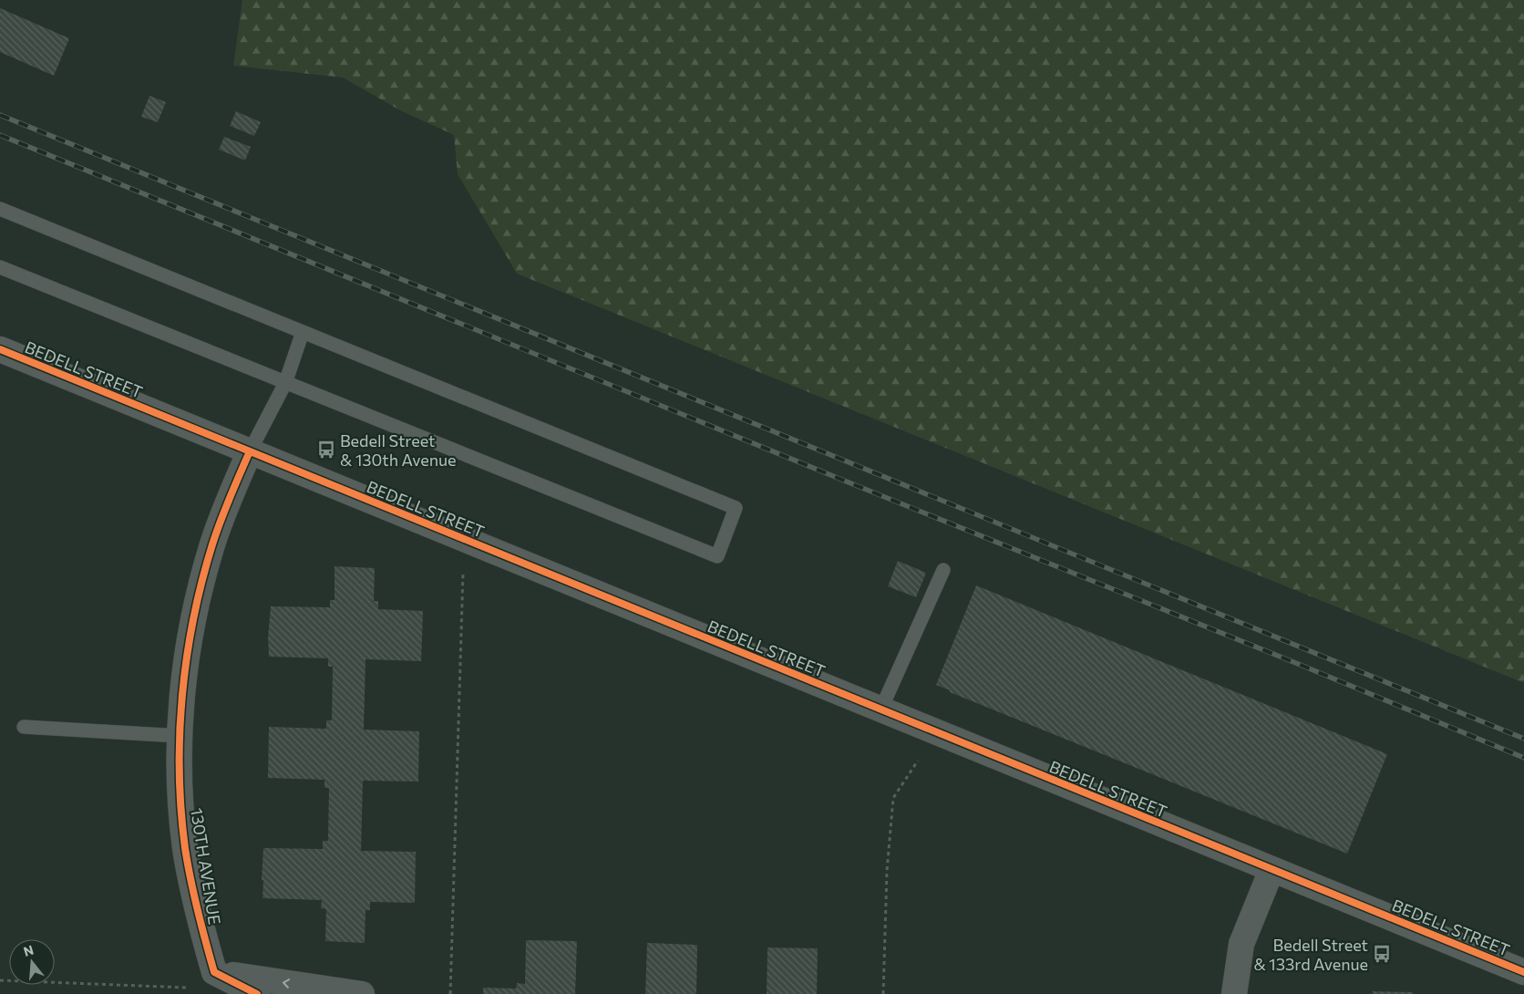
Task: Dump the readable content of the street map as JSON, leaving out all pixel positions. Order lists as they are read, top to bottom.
{
  "streets": {
    "street": ["BEDELL STREET", "130TH AVENUE"]
  },
  "crossings": [
    ["BEDELL STREET", "130TH AVENUE"]
  ],
  "places": {
    "bus stop": ["Bedell Street & 130th Avenue", "Bedell Street & 133rd Avenue"]
  },
  "north": "top"
}
